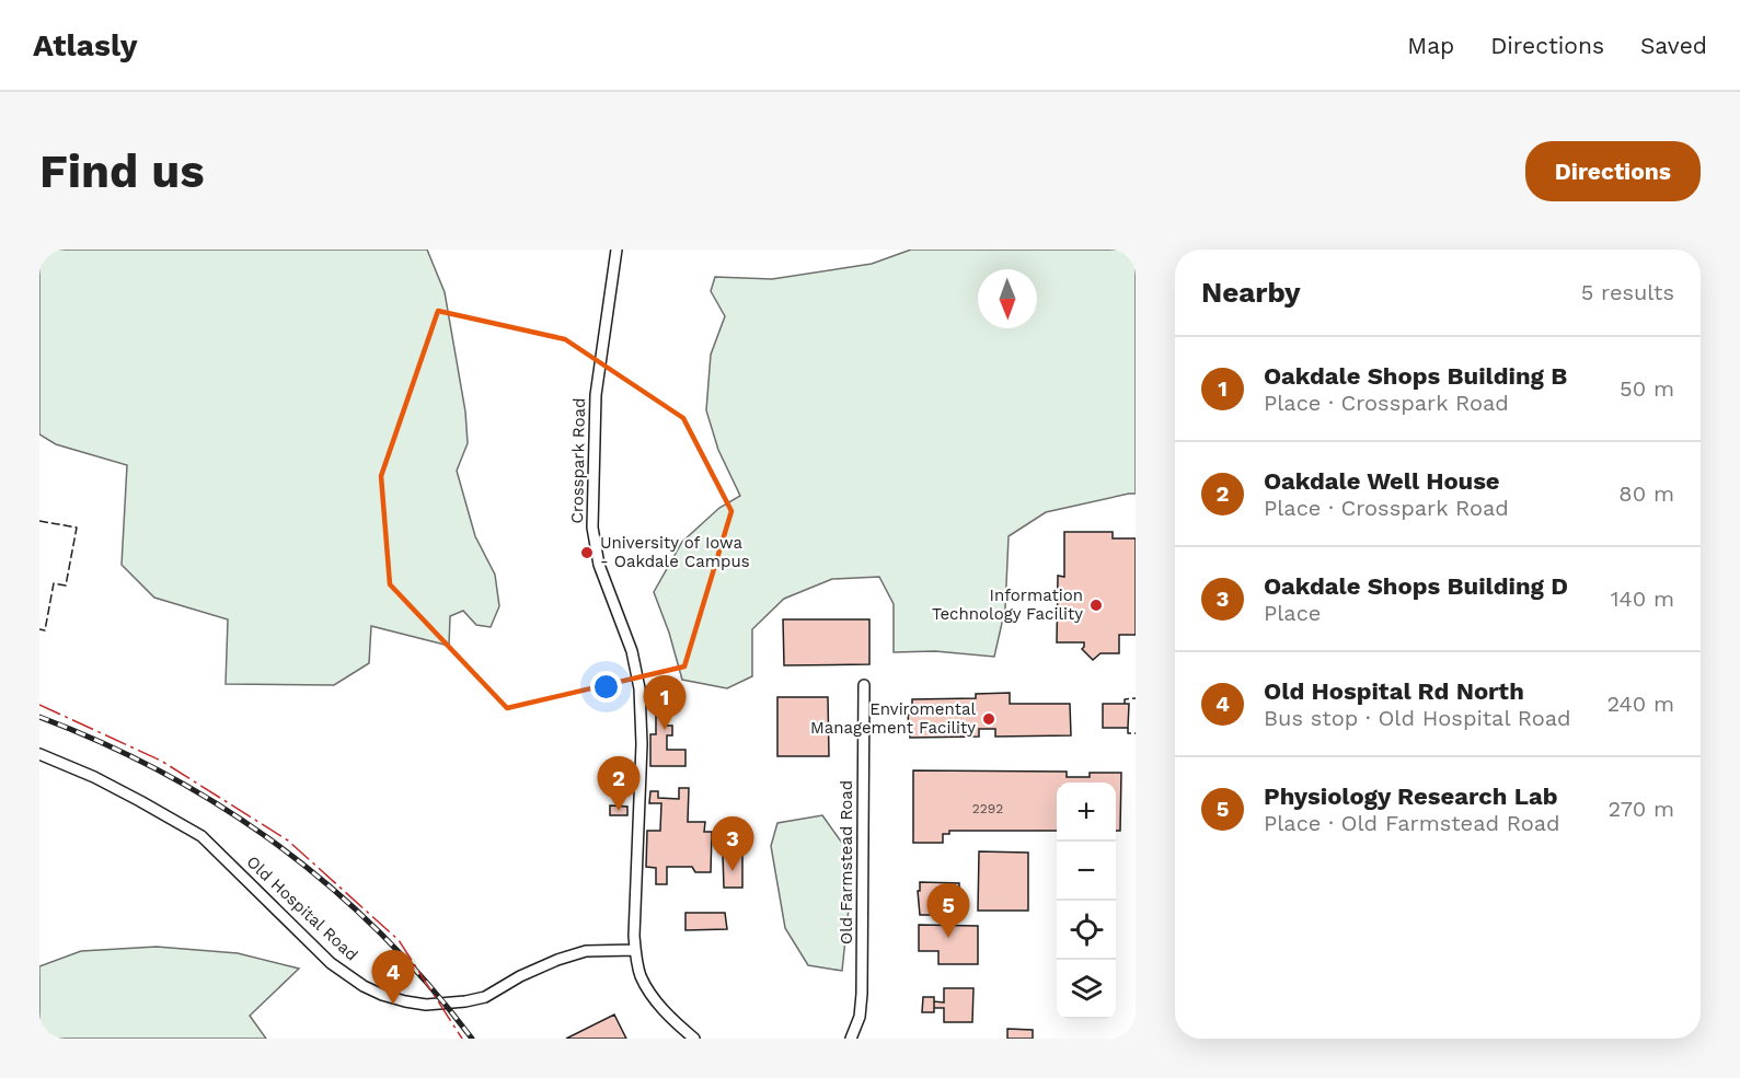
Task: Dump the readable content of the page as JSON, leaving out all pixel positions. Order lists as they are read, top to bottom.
{
  "streets": {
    "street": ["Crosspark Road", "Old Farmstead Road", "Old Hospital Road"]
  },
  "crossings": [
    ["Crosspark Road", "Old Hospital Road"]
  ],
  "places": ["University of Iowa - Oakdale Campus", "Information Technology Facility", "Enviromental Management Facility"],
  "house_numbers": ["2292"],
  "north": "bottom",
  "page": {
    "header": "Atlasly",
    "nav": ["Map", "Directions", "Saved"],
    "buttons": "Directions",
    "title": "Find us",
    "heading": ["Nearby", "5 results"],
    "list": [
      {
        "mark": "1",
        "name": "Oakdale Shops Building B",
        "note": "Place · Crosspark Road",
        "value": "50 m"
      },
      {
        "mark": "2",
        "name": "Oakdale Well House",
        "note": "Place · Crosspark Road",
        "value": "80 m"
      },
      {
        "mark": "3",
        "name": "Oakdale Shops Building D",
        "note": "Place",
        "value": "140 m"
      },
      {
        "mark": "4",
        "name": "Old Hospital Rd North",
        "note": "Bus stop · Old Hospital Road",
        "value": "240 m"
      },
      {
        "mark": "5",
        "name": "Physiology Research Lab",
        "note": "Place · Old Farmstead Road",
        "value": "270 m"
      }
    ],
    "pins": [
      "1",
      "2",
      "3",
      "5",
      "4"
    ],
    "map_buttons": ["+", "−"]
  }
}
